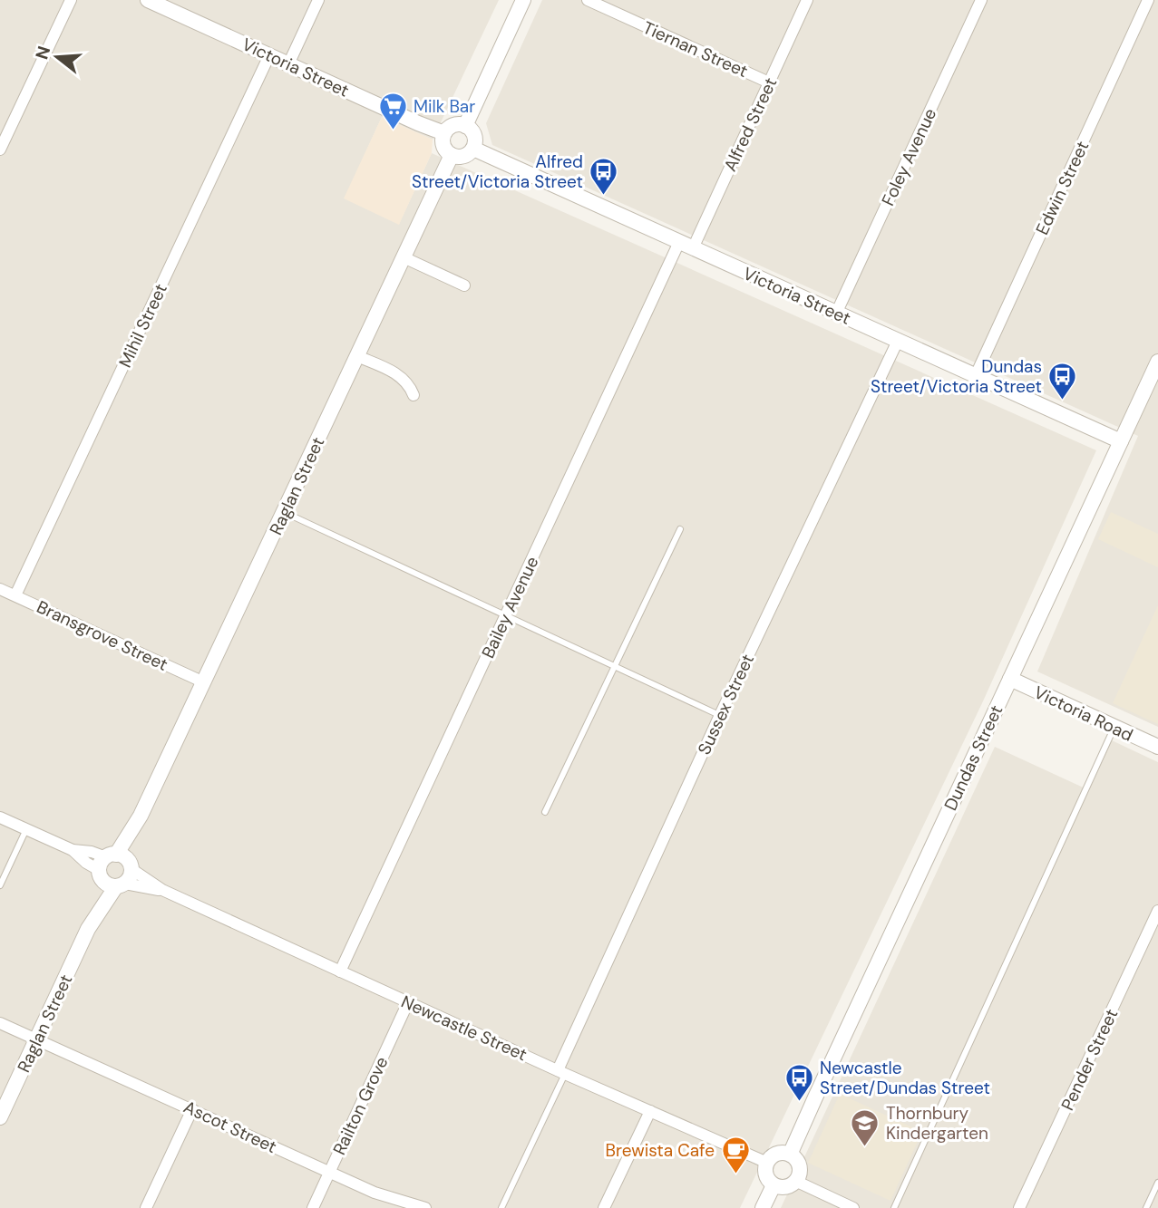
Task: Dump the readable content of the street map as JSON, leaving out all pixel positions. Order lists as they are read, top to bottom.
{
  "streets": {
    "street": [
      "Tiernan Street",
      "Victoria Street",
      "Alfred Street",
      "Foley Avenue",
      "Edwin Street",
      "Mihil Street",
      "Raglan Street",
      "Bailey Avenue",
      "Bransgrove Street",
      "Sussex Street",
      "Victoria Road",
      "Dundas Street",
      "Newcastle Street",
      "Pender Street",
      "Railton Grove",
      "Ascot Street"
    ]
  },
  "crossings": [
    ["Tiernan Street", "Alfred Street"],
    ["Victoria Street", "Alfred Street"],
    ["Victoria Street", "Foley Avenue"],
    ["Victoria Street", "Edwin Street"],
    ["Victoria Street", "Mihil Street"],
    ["Victoria Street", "Raglan Street"],
    ["Victoria Street", "Bailey Avenue"],
    ["Victoria Street", "Sussex Street"],
    ["Victoria Street", "Dundas Street"],
    ["Mihil Street", "Bransgrove Street"],
    ["Raglan Street", "Bransgrove Street"],
    ["Raglan Street", "Newcastle Street"],
    ["Raglan Street", "Ascot Street"],
    ["Bailey Avenue", "Newcastle Street"],
    ["Sussex Street", "Newcastle Street"],
    ["Victoria Road", "Dundas Street"],
    ["Dundas Street", "Newcastle Street"],
    ["Newcastle Street", "Railton Grove"],
    ["Railton Grove", "Ascot Street"]
  ],
  "places": {
    "supermarket": ["Milk Bar"],
    "bus stop": ["Alfred Street/Victoria Street", "Dundas Street/Victoria Street", "Newcastle Street/Dundas Street"],
    "school or university": ["Thornbury Kindergarten"],
    "cafe": ["Brewista Cafe"]
  },
  "north": "left"
}
